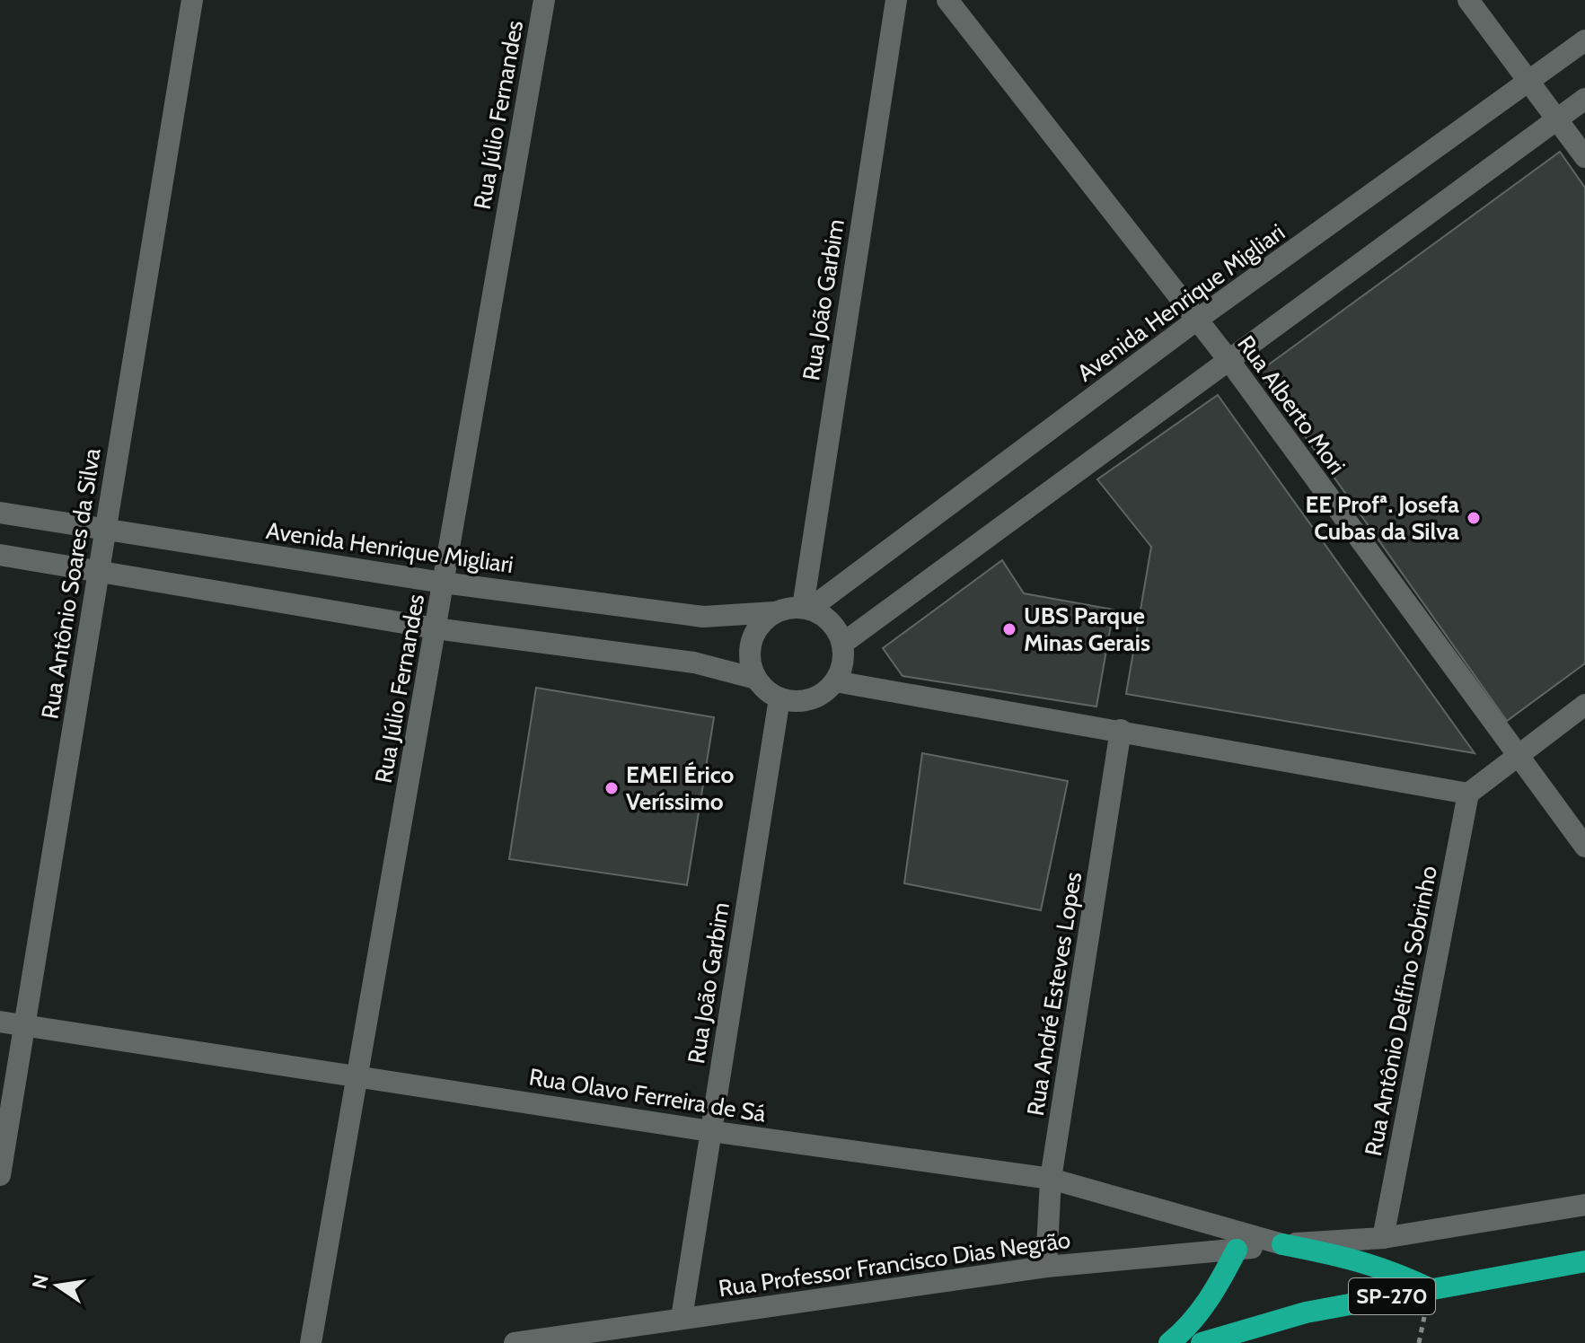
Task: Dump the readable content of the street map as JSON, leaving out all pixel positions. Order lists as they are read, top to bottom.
{
  "streets": {
    "highway": ["SP-270"],
    "street": [
      "Rua Júlio Fernandes",
      "Rua João Garbim",
      "Avenida Henrique Migliari",
      "Rua Alberto Mori",
      "Rua Antônio Soares da Silva",
      "Rua André Esteves Lopes",
      "Rua Antônio Delfino Sobrinho",
      "Rua Olavo Ferreira de Sá",
      "Rua Professor Francisco Dias Negrão"
    ]
  },
  "crossings": [
    ["Rua Júlio Fernandes", "Avenida Henrique Migliari"],
    ["Rua Júlio Fernandes", "Rua Olavo Ferreira de Sá"],
    ["Rua João Garbim", "Avenida Henrique Migliari"],
    ["Rua João Garbim", "Rua Olavo Ferreira de Sá"],
    ["Rua João Garbim", "Rua Professor Francisco Dias Negrão"],
    ["Avenida Henrique Migliari", "Rua Alberto Mori"],
    ["Avenida Henrique Migliari", "Rua Antônio Soares da Silva"],
    ["Rua Antônio Soares da Silva", "Rua Olavo Ferreira de Sá"],
    ["Rua André Esteves Lopes", "Rua Olavo Ferreira de Sá"],
    ["Rua André Esteves Lopes", "Rua Professor Francisco Dias Negrão"],
    ["Rua Antônio Delfino Sobrinho", "Rua Professor Francisco Dias Negrão"],
    ["Rua Olavo Ferreira de Sá", "Rua Professor Francisco Dias Negrão"]
  ],
  "places": ["EE Profª. Josefa Cubas da Silva", "UBS Parque Minas Gerais", "EMEI Érico Veríssimo"],
  "north": "left"
}
